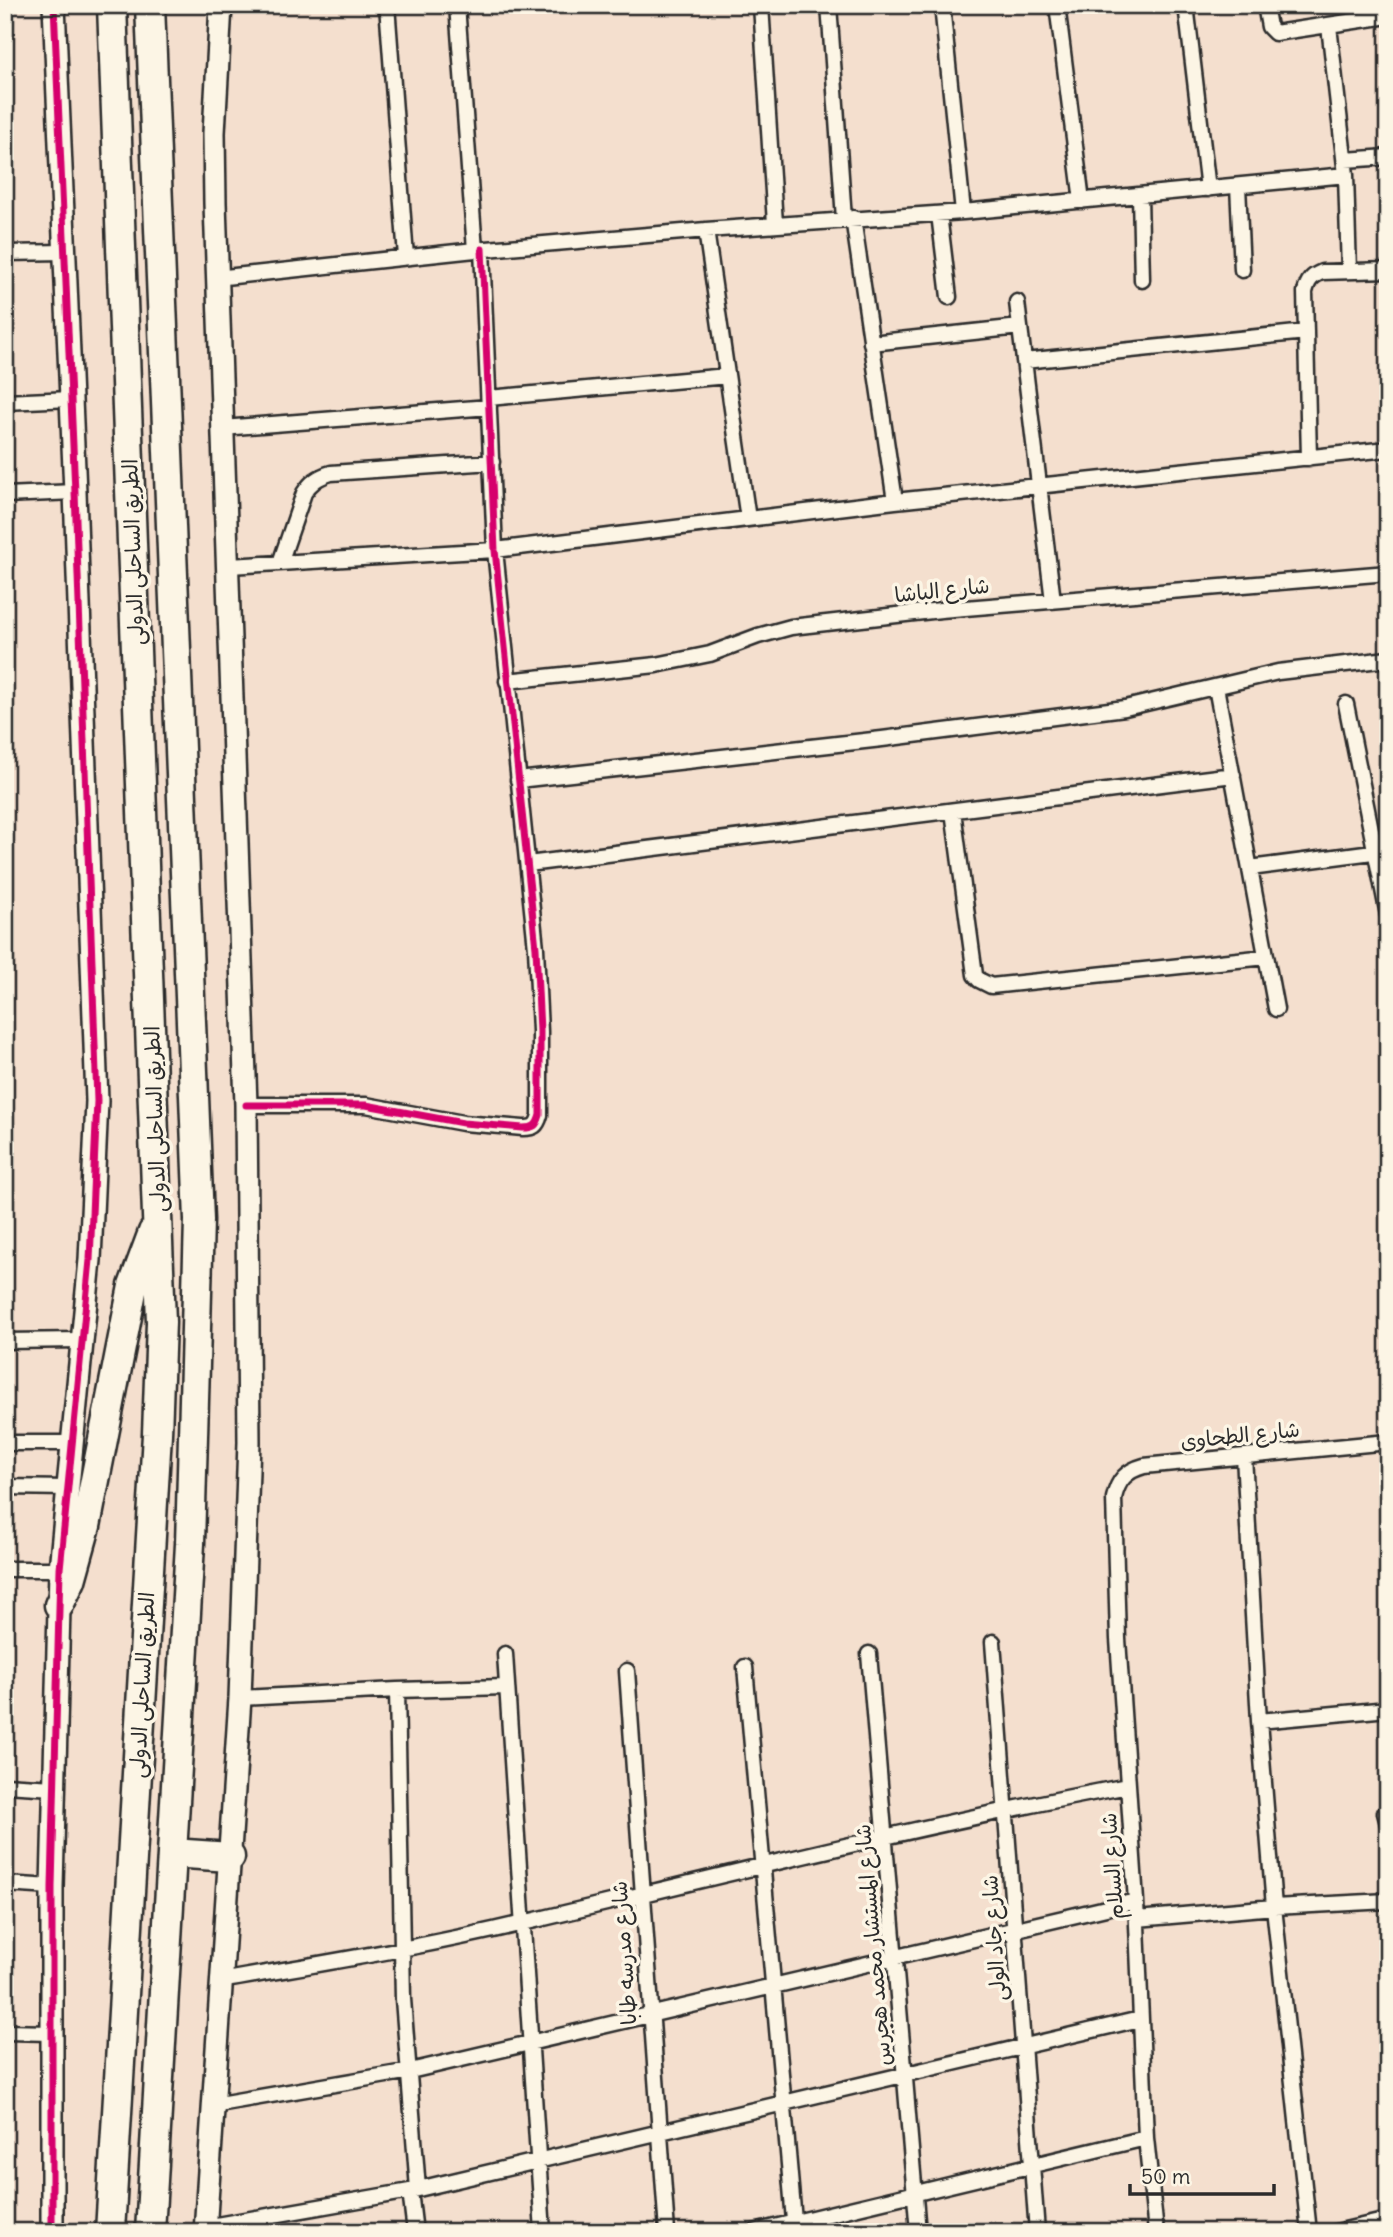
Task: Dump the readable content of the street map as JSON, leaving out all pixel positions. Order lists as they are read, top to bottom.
{
  "streets": {
    "highway": ["الطريق الساحلى الدولى"],
    "street": [
      "شارع الباشا",
      "شارع الطحاوى",
      "شارع السلام",
      "شارع جاد الولى",
      "شارع المستشار محمد هجرس",
      "شارع مدرسه طابا"
    ]
  },
  "crossings": [
    ["شارع الطحاوى", "شارع السلام"]
  ],
  "scale_bar": "50 m"
}
